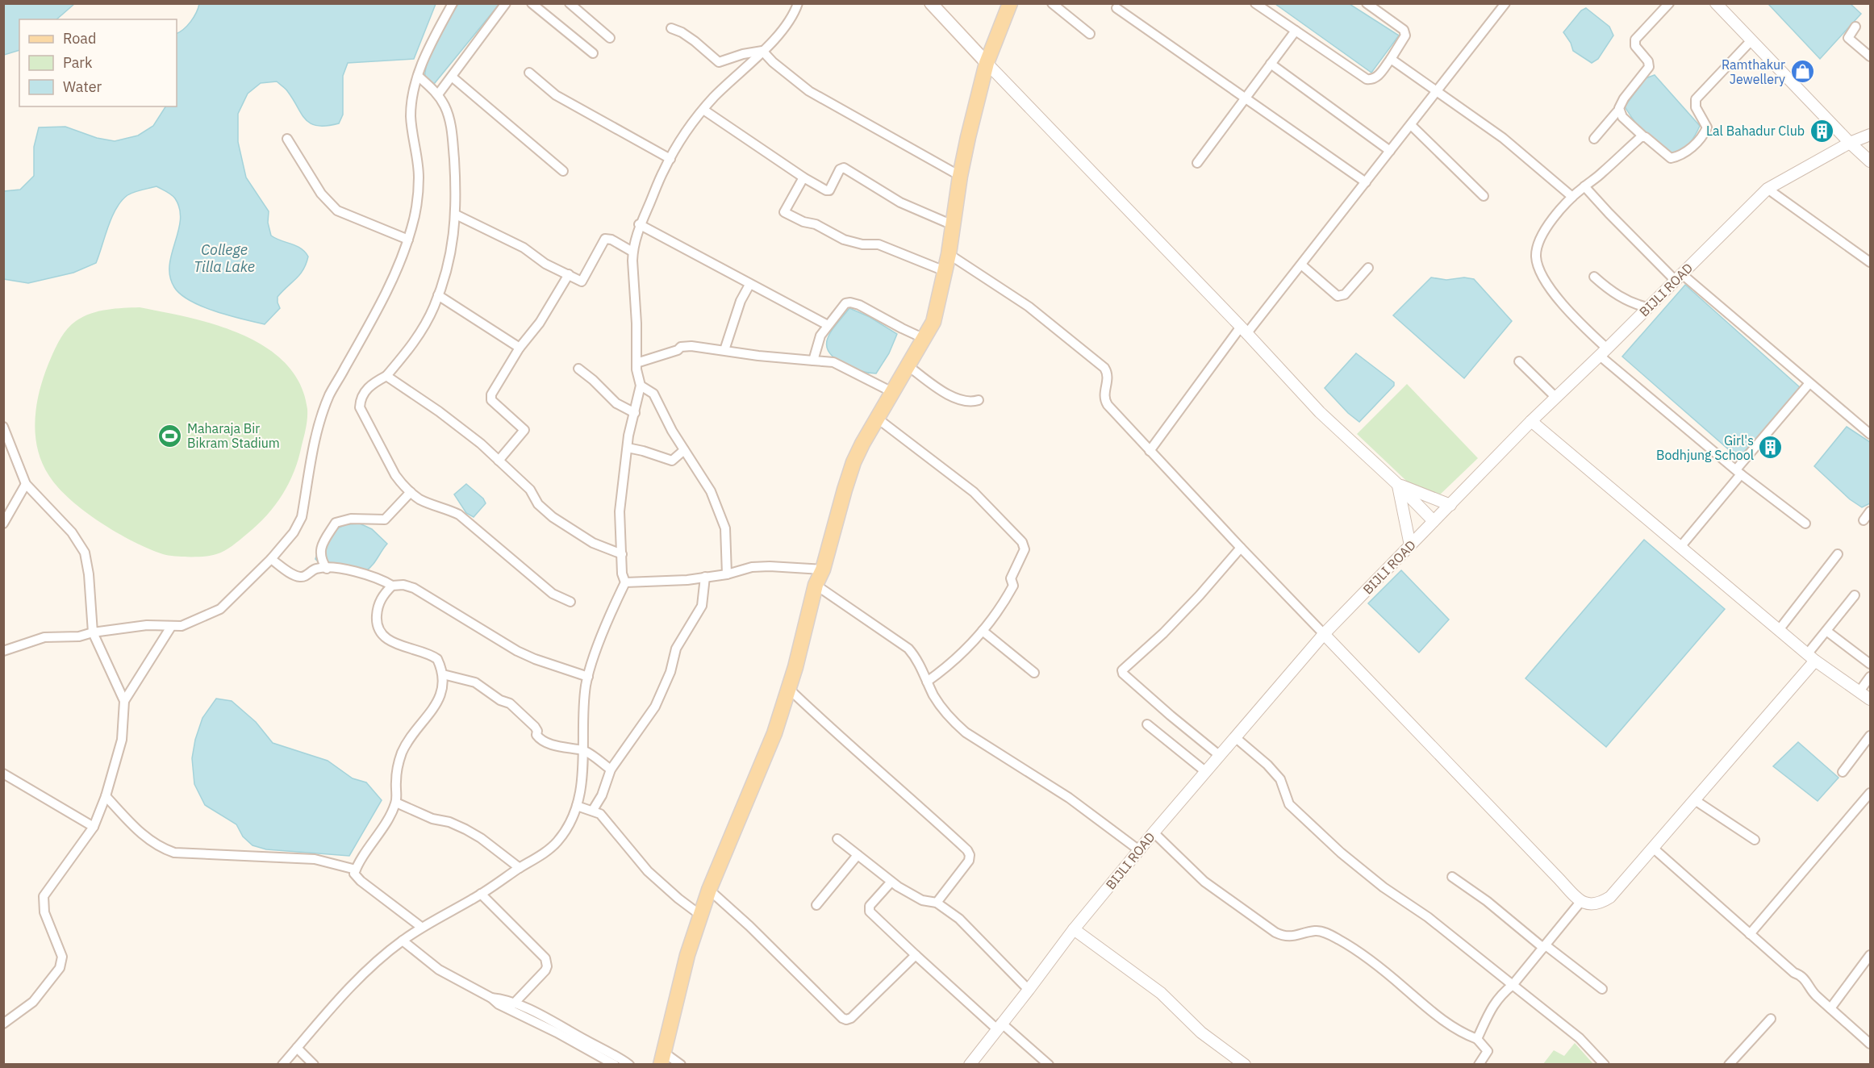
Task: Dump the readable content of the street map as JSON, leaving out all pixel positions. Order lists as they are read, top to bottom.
{
  "streets": {
    "street": ["BIJLI ROAD"]
  },
  "water": ["College Tilla Lake"],
  "places": {
    "shop": ["Ramthakur Jewellery"],
    "building": ["Lal Bahadur Club", "Girl's Bodhjung School"],
    "sports": ["Maharaja Bir Bikram Stadium"]
  },
  "legend": ["Road", "Park", "Water"]
}
